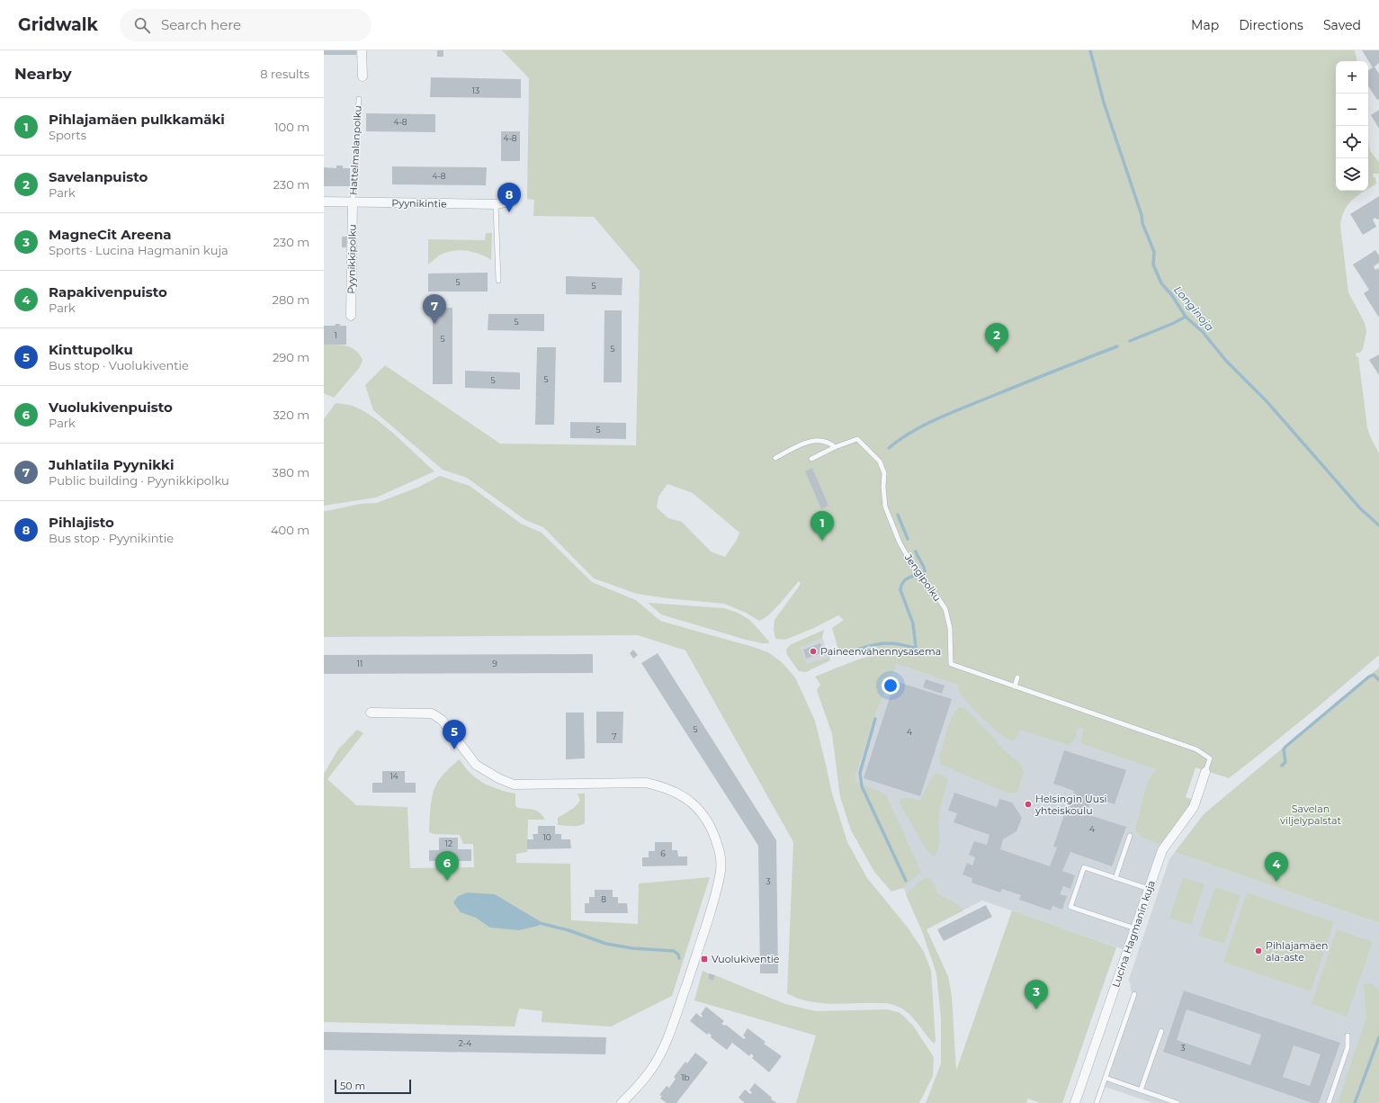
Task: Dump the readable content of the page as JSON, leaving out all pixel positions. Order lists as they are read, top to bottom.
{
  "streets": {
    "street": ["Pyynikintie", "Pyynikkipolku", "Lucina Hagmanin kuja"],
    "lane": ["Hattelmalanpolku", "Jengipolku"]
  },
  "crossings": [
    ["Hattelmalanpolku", "Pyynikintie"],
    ["Hattelmalanpolku", "Pyynikkipolku"],
    ["Pyynikintie", "Pyynikkipolku"]
  ],
  "water": ["Longinoja"],
  "parks": ["Savelan viljelypalstat"],
  "places": {
    "other": ["Paineenvähennysasema", "Helsingin Uusi yhteiskoulu", "Pihlajamäen ala-aste"],
    "transit": ["Vuolukiventie"]
  },
  "house_numbers": [
    "13",
    "4-8",
    "4-8",
    "4-8",
    "5",
    "5",
    "5",
    "1",
    "5",
    "5",
    "5",
    "5",
    "5",
    "11",
    "9",
    "5",
    "4",
    "7",
    "14",
    "4",
    "10",
    "12",
    "6",
    "3",
    "8",
    "2-4",
    "3",
    "1b"
  ],
  "scale_bar": "50 m",
  "page": {
    "header": "Gridwalk",
    "search": "Search here",
    "nav": ["Map", "Directions", "Saved"],
    "heading": ["Nearby", "8 results"],
    "map_buttons": ["+", "−"],
    "list": [
      {
        "mark": "1",
        "name": "Pihlajamäen pulkkamäki",
        "note": "Sports",
        "value": "100 m"
      },
      {
        "mark": "2",
        "name": "Savelanpuisto",
        "note": "Park",
        "value": "230 m"
      },
      {
        "mark": "3",
        "name": "MagneCit Areena",
        "note": "Sports · Lucina Hagmanin kuja",
        "value": "230 m"
      },
      {
        "mark": "4",
        "name": "Rapakivenpuisto",
        "note": "Park",
        "value": "280 m"
      },
      {
        "mark": "5",
        "name": "Kinttupolku",
        "note": "Bus stop · Vuolukiventie",
        "value": "290 m"
      },
      {
        "mark": "6",
        "name": "Vuolukivenpuisto",
        "note": "Park",
        "value": "320 m"
      },
      {
        "mark": "7",
        "name": "Juhlatila Pyynikki",
        "note": "Public building · Pyynikkipolku",
        "value": "380 m"
      },
      {
        "mark": "8",
        "name": "Pihlajisto",
        "note": "Bus stop · Pyynikintie",
        "value": "400 m"
      }
    ],
    "pins": [
      "8",
      "7",
      "2",
      "1",
      "5",
      "6",
      "4",
      "3"
    ],
    "scale": "50 m"
  }
}
